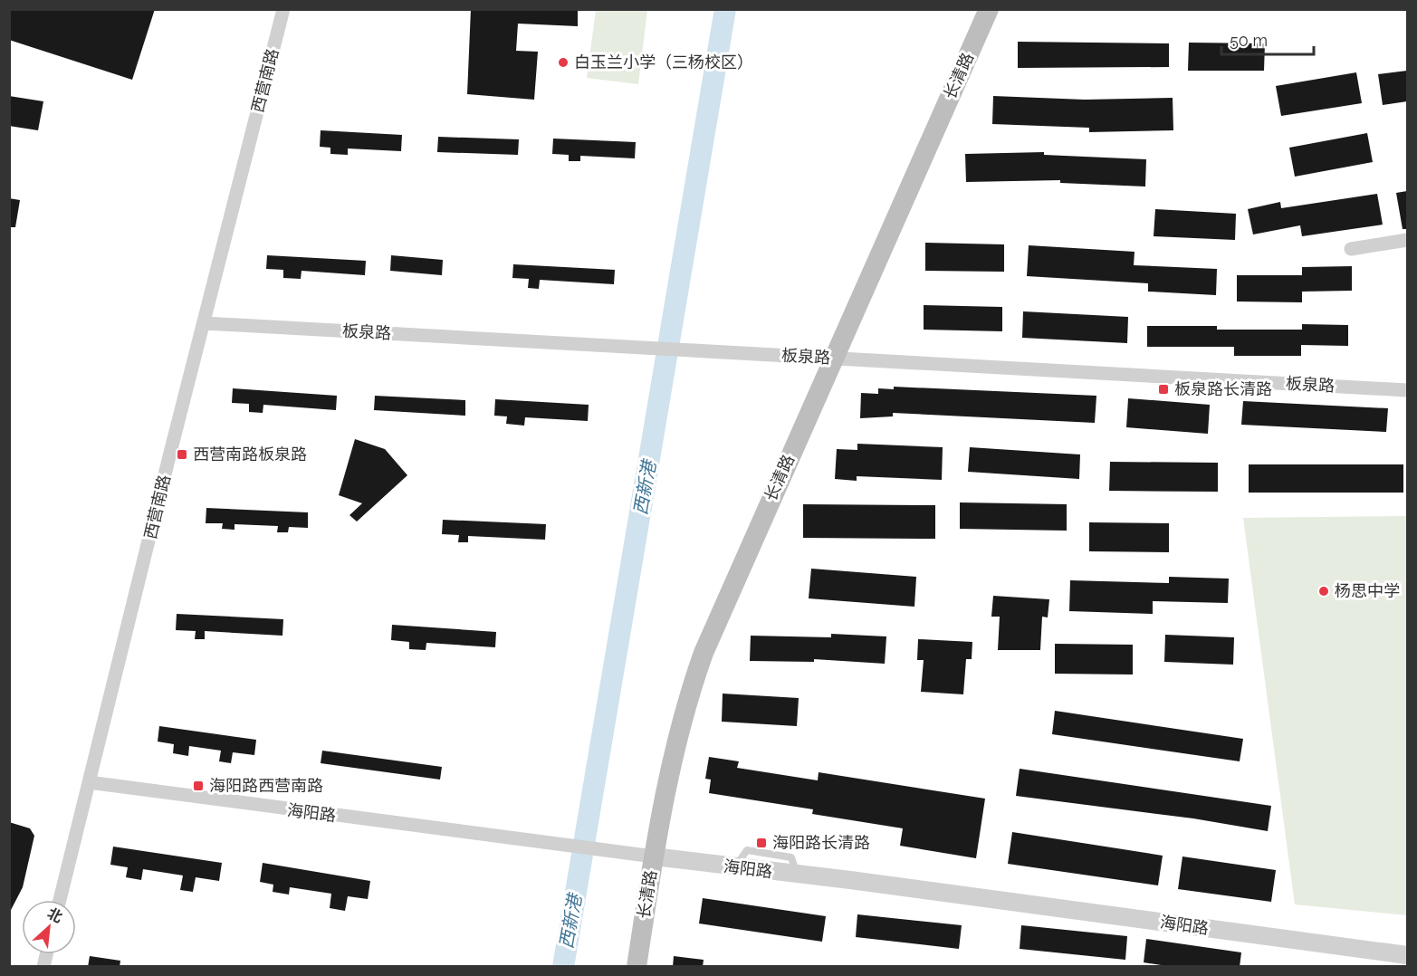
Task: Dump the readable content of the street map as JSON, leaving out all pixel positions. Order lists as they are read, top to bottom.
{
  "streets": {
    "main road": ["长清路"],
    "street": ["西营南路", "板泉路", "海阳路"]
  },
  "crossings": [
    ["长清路", "板泉路"],
    ["长清路", "海阳路"],
    ["西营南路", "板泉路"],
    ["西营南路", "海阳路"]
  ],
  "water": ["西新港"],
  "places": {
    "other": ["白玉兰小学（三杨校区）", "杨思中学"],
    "transit": [
      "板泉路长清路",
      "西营南路板泉路",
      "海阳路西营南路",
      "海阳路长清路"
    ]
  },
  "scale_bar": "50 m",
  "north": "top right"
}
